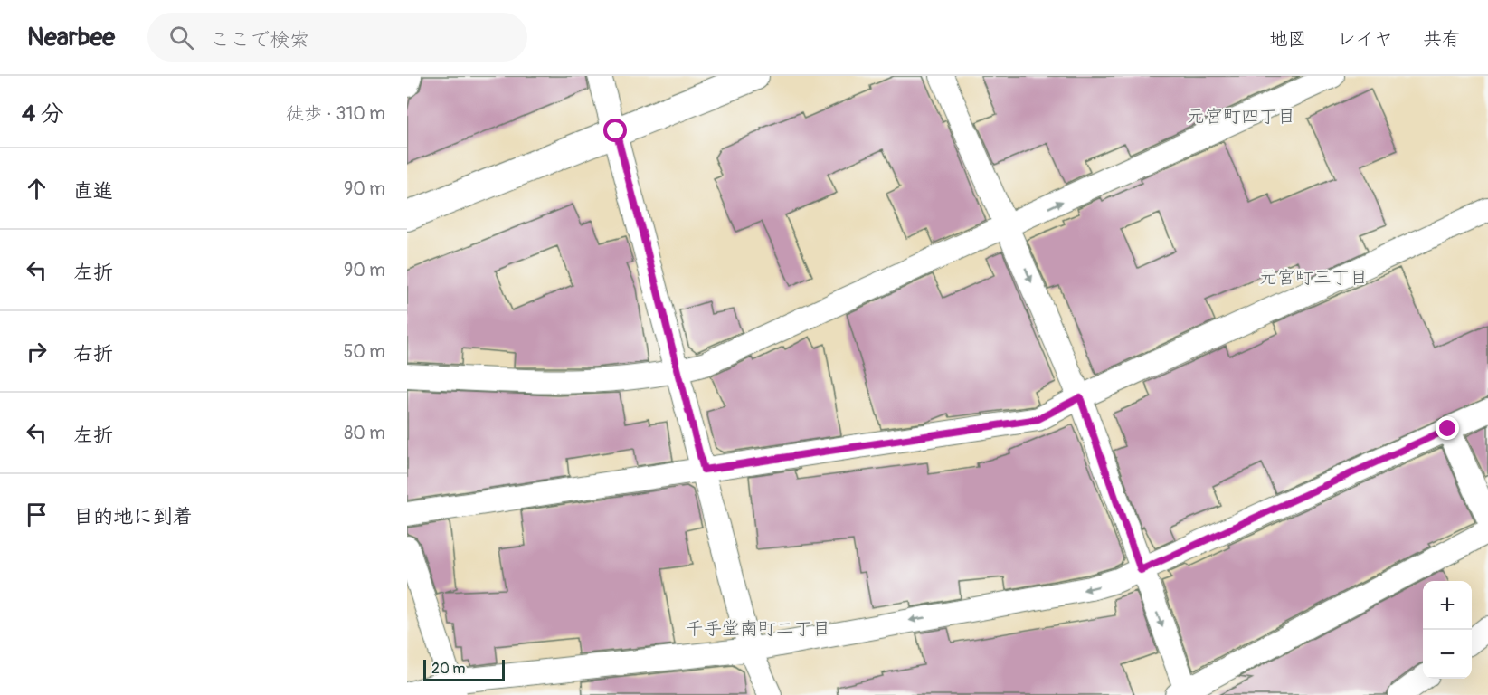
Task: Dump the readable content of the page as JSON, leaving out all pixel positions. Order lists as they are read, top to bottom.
{
  "districts": ["元宮町四丁目", "元宮町三丁目", "千手堂南町二丁目"],
  "scale_bar": "20 m",
  "page": {
    "header": "Nearbee",
    "search": "ここで検索",
    "nav": ["地図", "レイヤ", "共有"],
    "heading": ["4 分", "徒歩 · 310 m"],
    "list": [
      ["直進", "90 m"],
      ["左折", "90 m"],
      ["右折", "50 m"],
      ["左折", "80 m"],
      "目的地に到着"
    ],
    "map_buttons": ["+", "−"],
    "scale": "20 m"
  }
}
